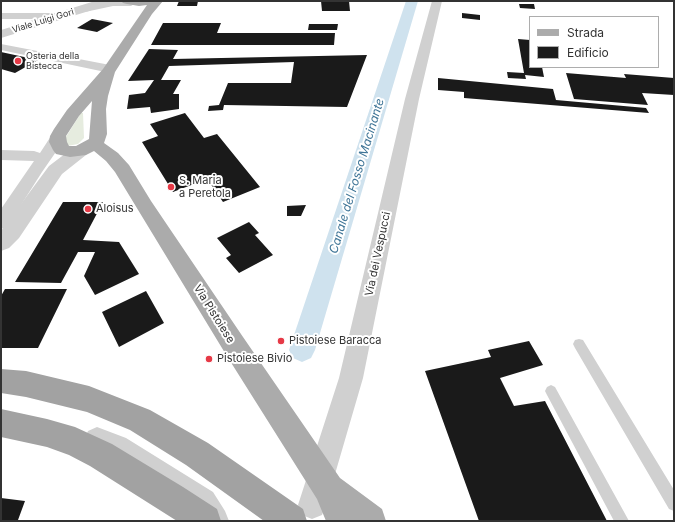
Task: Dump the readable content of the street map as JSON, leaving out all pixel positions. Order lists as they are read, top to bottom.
{
  "streets": {
    "main road": ["Via Pistoiese"],
    "street": ["Viale Luigi Gori", "Via dei Vespucci"]
  },
  "crossings": [
    ["Via dei Vespucci", "Via Pistoiese"]
  ],
  "water": ["Canale del Fosso Macinante"],
  "places": [
    "Osteria della Bistecca",
    "S. Maria a Peretola",
    "Aloisus",
    "Pistoiese Baracca",
    "Pistoiese Bivio"
  ],
  "legend": ["Strada", "Edificio"]
}
